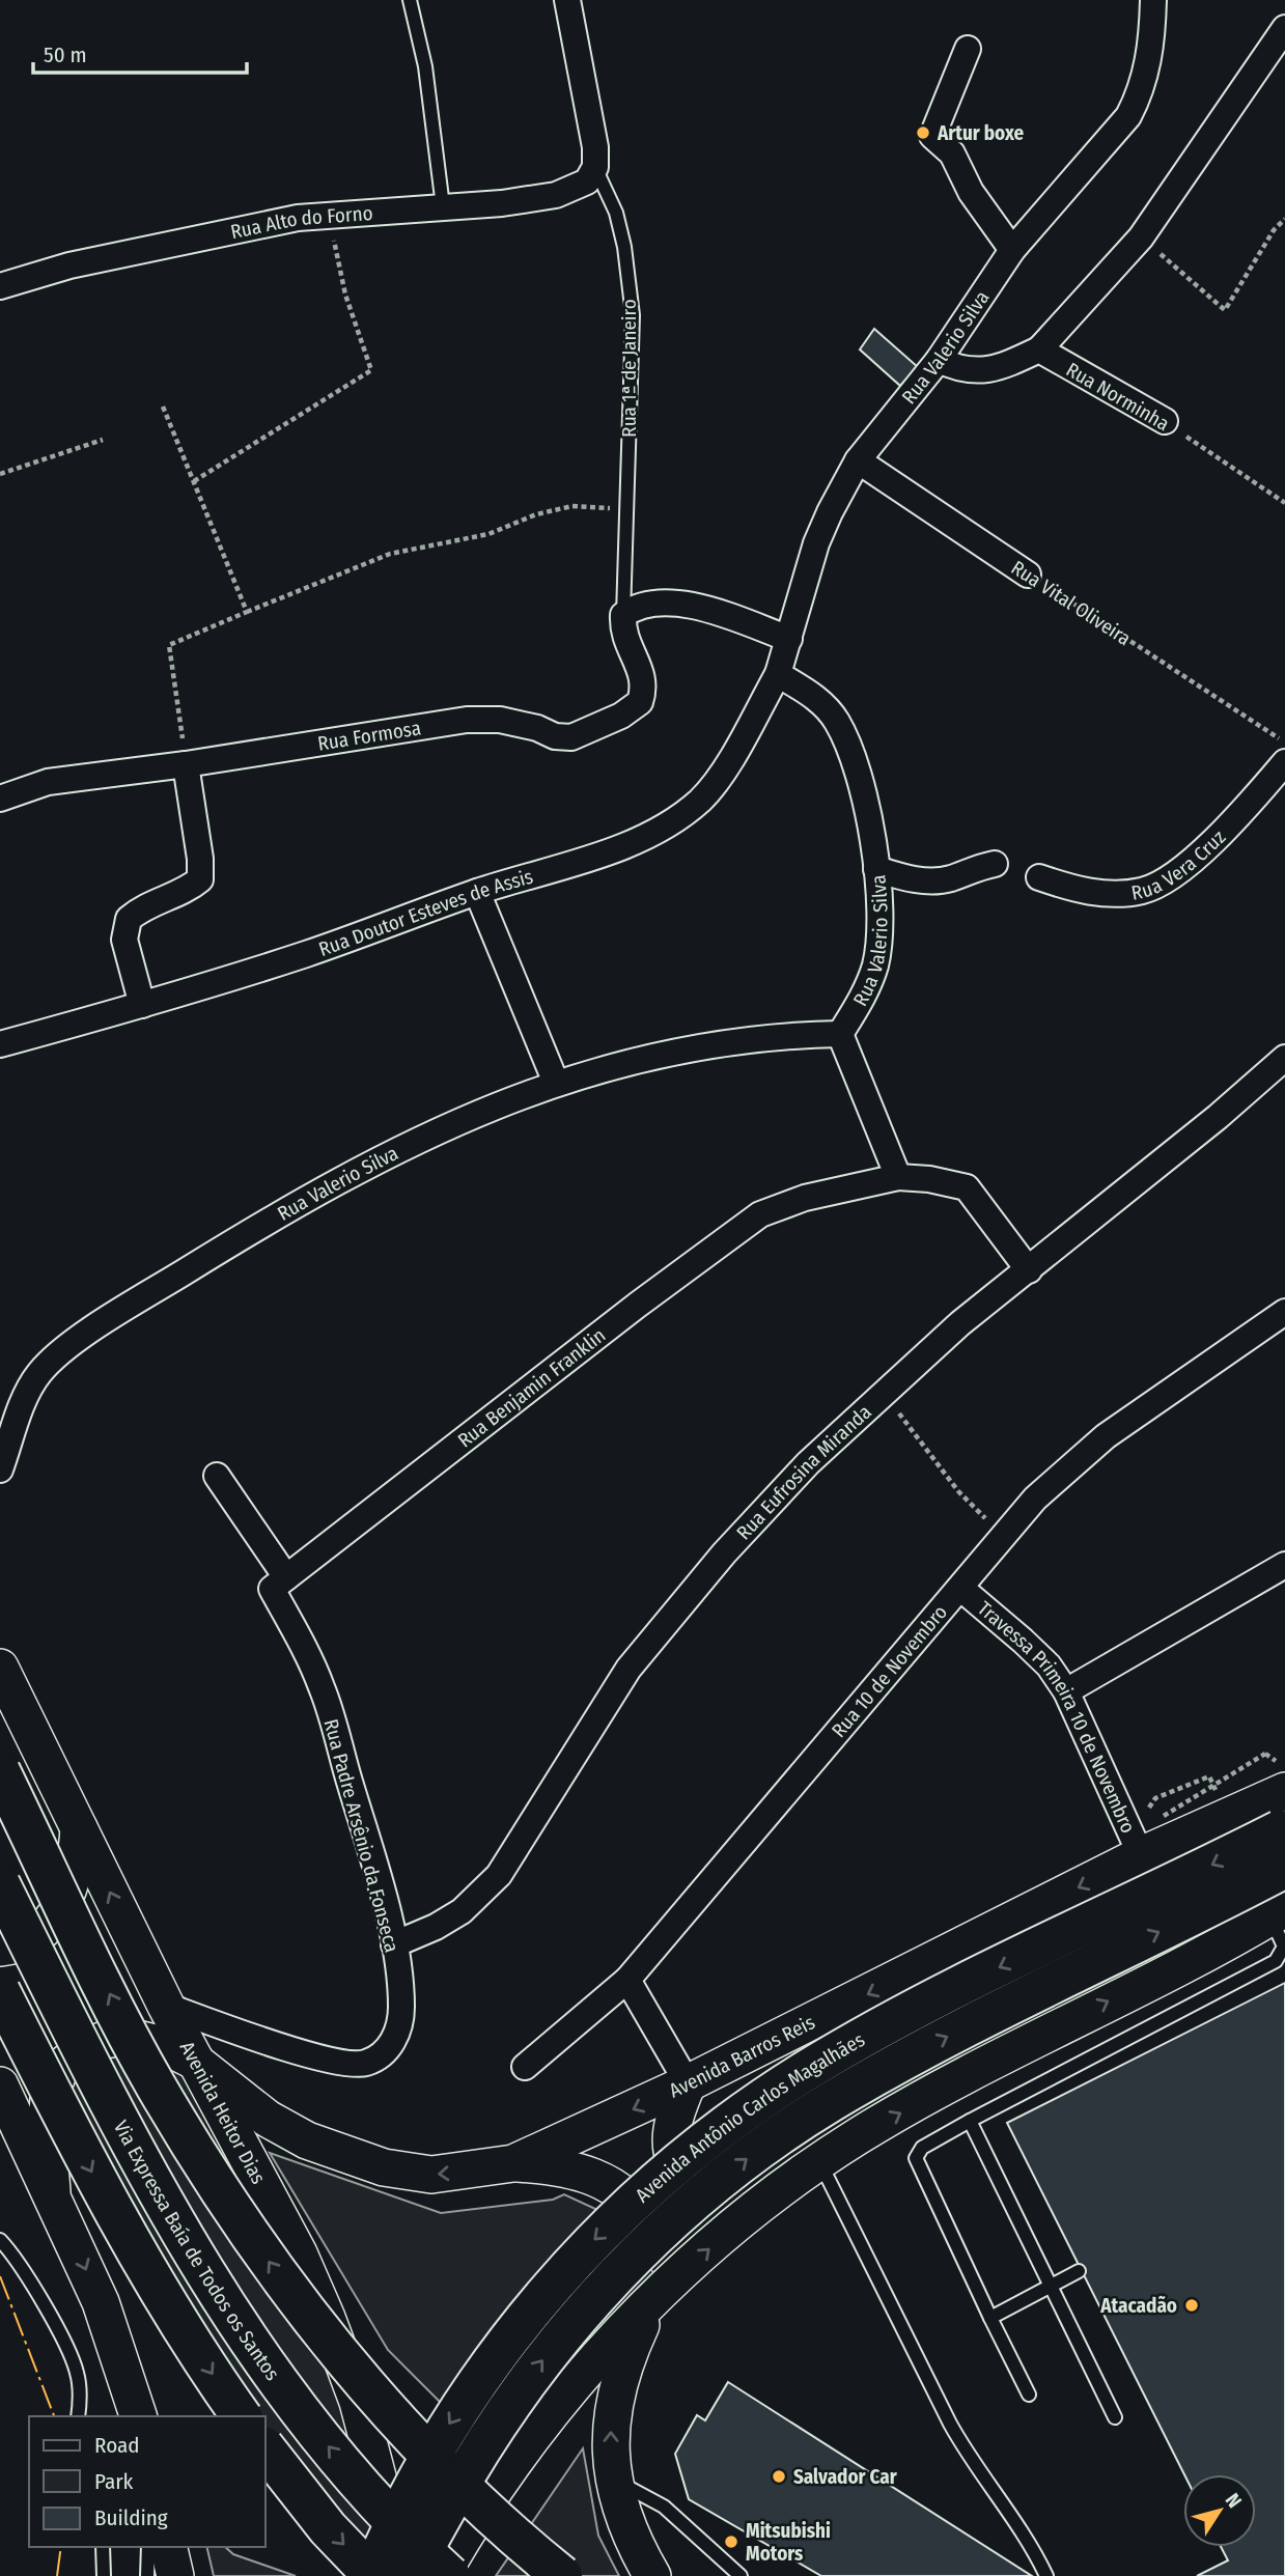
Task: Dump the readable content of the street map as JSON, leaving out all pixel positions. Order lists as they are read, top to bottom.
{
  "streets": {
    "main road": [
      "Avenida Barros Reis",
      "Avenida Heitor Dias",
      "Avenida Antônio Carlos Magalhães",
      "Via Expressa Baía de Todos os Santos"
    ],
    "street": [
      "Rua Alto do Forno",
      "Rua Valerio Silva",
      "Rua 1ª de Janeiro",
      "Rua Norminha",
      "Rua Vital Oliveira",
      "Rua Formosa",
      "Rua Vera Cruz",
      "Rua Doutor Esteves de Assis",
      "Rua Benjamin Franklin",
      "Rua Eufrosina Miranda",
      "Rua 10 de Novembro",
      "Travessa Primeira 10 de Novembro",
      "Rua Padre Arsênio da Fonseca"
    ]
  },
  "crossings": [
    ["Rua Alto do Forno", "Rua 1ª de Janeiro"],
    ["Rua Valerio Silva", "Rua Vital Oliveira"],
    ["Rua Valerio Silva", "Rua Doutor Esteves de Assis"],
    ["Rua 1ª de Janeiro", "Rua Formosa"],
    ["Rua Benjamin Franklin", "Rua Eufrosina Miranda"],
    ["Rua Benjamin Franklin", "Rua Padre Arsênio da Fonseca"],
    ["Rua Eufrosina Miranda", "Rua Padre Arsênio da Fonseca"],
    ["Rua 10 de Novembro", "Travessa Primeira 10 de Novembro"],
    ["Travessa Primeira 10 de Novembro", "Avenida Barros Reis"],
    ["Rua Padre Arsênio da Fonseca", "Avenida Heitor Dias"],
    ["Avenida Barros Reis", "Avenida Heitor Dias"]
  ],
  "places": [
    "Artur boxe",
    "Atacadão",
    "Salvador Car",
    "Mitsubishi Motors"
  ],
  "legend": ["Road", "Park", "Building"],
  "scale_bar": "50 m",
  "north": "top right"
}
